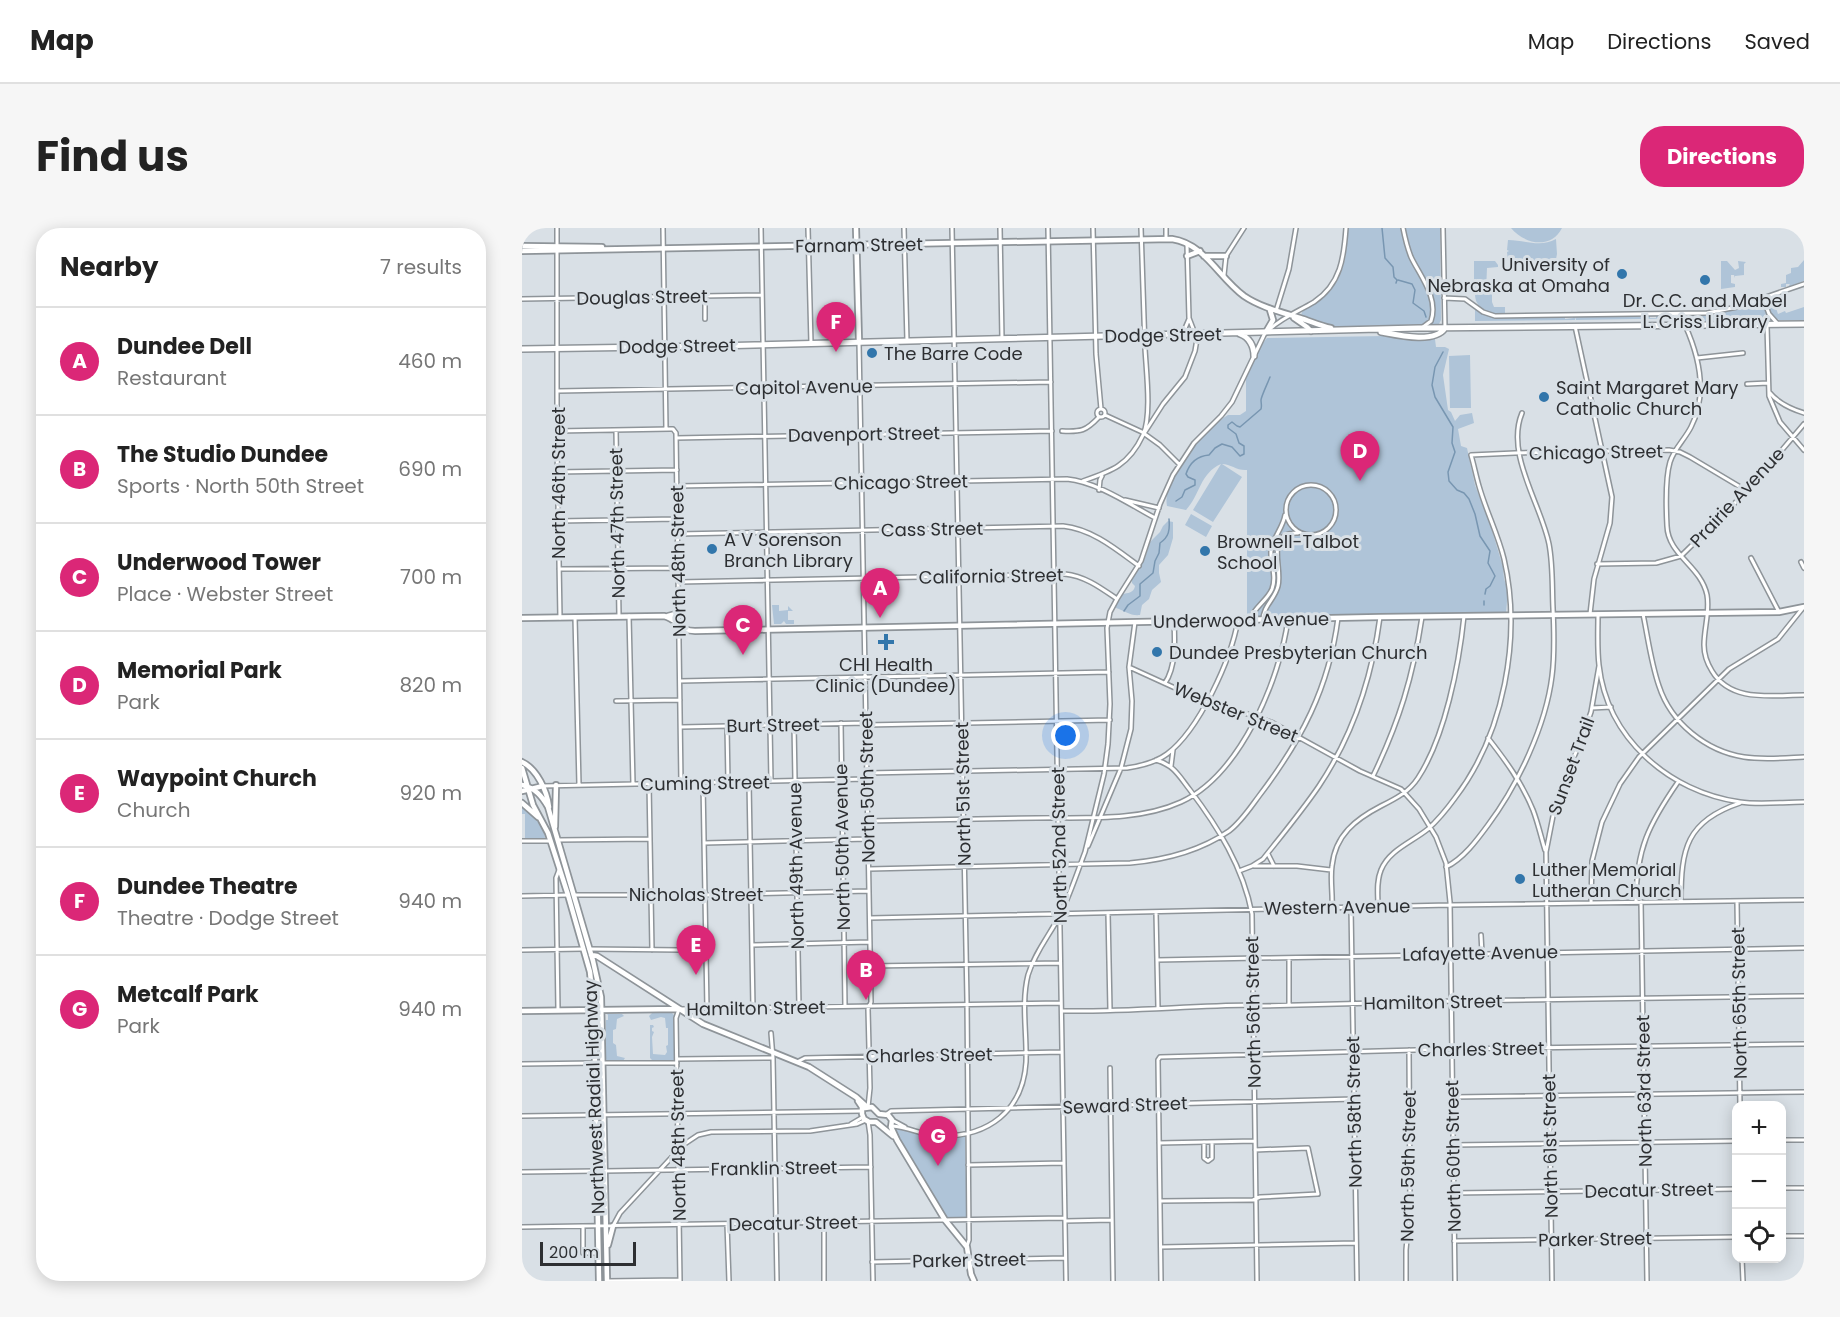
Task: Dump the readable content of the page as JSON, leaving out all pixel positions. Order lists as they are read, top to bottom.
{
  "streets": {
    "highway": ["Dodge Street"],
    "main road": [
      "Farnam Street",
      "Underwood Avenue",
      "Cuming Street",
      "Hamilton Street",
      "Northwest Radial Highway"
    ],
    "street": [
      "Douglas Street",
      "Capitol Avenue",
      "Davenport Street",
      "Chicago Street",
      "North 46th Street",
      "Prairie Avenue",
      "North 47th Street",
      "Cass Street",
      "North 48th Street",
      "California Street",
      "Webster Street",
      "Burt Street",
      "Sunset Trail",
      "North 50th Street",
      "North 51st Street",
      "North 52nd Street",
      "North 50th Avenue",
      "North 49th Avenue",
      "Nicholas Street",
      "Western Avenue",
      "Lafayette Avenue",
      "North 65th Street",
      "North 56th Street",
      "Charles Street",
      "North 63rd Street",
      "Seward Street",
      "North 58th Street",
      "North 61st Street",
      "North 60th Street",
      "North 59th Street",
      "Franklin Street",
      "Decatur Street",
      "Parker Street"
    ]
  },
  "crossings": [
    ["Farnam Street", "Dodge Street"],
    ["Farnam Street", "North 46th Street"],
    ["Farnam Street", "North 51st Street"],
    ["Farnam Street", "North 52nd Street"],
    ["Douglas Street", "North 46th Street"],
    ["Dodge Street", "North 46th Street"],
    ["Dodge Street", "North 50th Street"],
    ["Dodge Street", "North 51st Street"],
    ["Dodge Street", "North 52nd Street"],
    ["Capitol Avenue", "North 46th Street"],
    ["Capitol Avenue", "North 50th Street"],
    ["Capitol Avenue", "North 51st Street"],
    ["Capitol Avenue", "North 52nd Street"],
    ["Davenport Street", "North 48th Street"],
    ["Davenport Street", "North 50th Street"],
    ["Davenport Street", "North 51st Street"],
    ["Davenport Street", "North 52nd Street"],
    ["Chicago Street", "Prairie Avenue"],
    ["Chicago Street", "North 48th Street"],
    ["Chicago Street", "Underwood Avenue"],
    ["Chicago Street", "North 50th Street"],
    ["Chicago Street", "North 51st Street"],
    ["Chicago Street", "North 52nd Street"],
    ["North 47th Street", "Cuming Street"],
    ["Cass Street", "North 48th Street"],
    ["Cass Street", "North 50th Street"],
    ["Cass Street", "North 51st Street"],
    ["Cass Street", "North 52nd Street"],
    ["North 48th Street", "California Street"],
    ["North 48th Street", "Underwood Avenue"],
    ["North 48th Street", "Burt Street"],
    ["North 48th Street", "Cuming Street"],
    ["North 48th Street", "Hamilton Street"],
    ["North 48th Street", "Franklin Street"],
    ["North 48th Street", "Decatur Street"],
    ["California Street", "North 50th Street"],
    ["California Street", "North 51st Street"],
    ["California Street", "North 52nd Street"],
    ["Underwood Avenue", "North 50th Street"],
    ["Underwood Avenue", "North 51st Street"],
    ["Underwood Avenue", "North 52nd Street"],
    ["Webster Street", "North 60th Street"],
    ["Burt Street", "North 50th Street"],
    ["Burt Street", "North 51st Street"],
    ["Burt Street", "North 52nd Street"],
    ["Burt Street", "North 50th Avenue"],
    ["Burt Street", "North 49th Avenue"],
    ["Sunset Trail", "Western Avenue"],
    ["Sunset Trail", "North 61st Street"],
    ["Cuming Street", "North 50th Street"],
    ["Cuming Street", "North 50th Avenue"],
    ["Cuming Street", "North 49th Avenue"],
    ["Cuming Street", "Northwest Radial Highway"],
    ["North 50th Street", "Nicholas Street"],
    ["North 50th Street", "Western Avenue"],
    ["North 50th Street", "Hamilton Street"],
    ["North 50th Street", "Charles Street"],
    ["North 50th Street", "Franklin Street"],
    ["North 50th Street", "Decatur Street"],
    ["North 50th Street", "Parker Street"],
    ["North 51st Street", "Western Avenue"],
    ["North 51st Street", "Hamilton Street"],
    ["North 51st Street", "Charles Street"],
    ["North 51st Street", "Seward Street"],
    ["North 51st Street", "Decatur Street"],
    ["North 52nd Street", "Western Avenue"],
    ["North 52nd Street", "Hamilton Street"],
    ["North 52nd Street", "Charles Street"],
    ["North 52nd Street", "Seward Street"],
    ["North 52nd Street", "Decatur Street"],
    ["North 52nd Street", "Parker Street"],
    ["North 50th Avenue", "Nicholas Street"],
    ["North 50th Avenue", "Hamilton Street"],
    ["North 49th Avenue", "Nicholas Street"],
    ["North 49th Avenue", "Hamilton Street"],
    ["Nicholas Street", "Northwest Radial Highway"],
    ["Western Avenue", "North 65th Street"],
    ["Western Avenue", "North 56th Street"],
    ["Western Avenue", "North 63rd Street"],
    ["Western Avenue", "North 58th Street"],
    ["Western Avenue", "North 61st Street"],
    ["Western Avenue", "North 60th Street"],
    ["Lafayette Avenue", "North 65th Street"],
    ["Lafayette Avenue", "North 56th Street"],
    ["Lafayette Avenue", "North 63rd Street"],
    ["Lafayette Avenue", "North 58th Street"],
    ["Lafayette Avenue", "North 61st Street"],
    ["Lafayette Avenue", "North 60th Street"],
    ["Hamilton Street", "North 65th Street"],
    ["Hamilton Street", "North 56th Street"],
    ["Hamilton Street", "North 63rd Street"],
    ["Hamilton Street", "Northwest Radial Highway"],
    ["Hamilton Street", "North 58th Street"],
    ["Hamilton Street", "North 61st Street"],
    ["Hamilton Street", "North 60th Street"],
    ["North 65th Street", "Charles Street"],
    ["North 56th Street", "Charles Street"],
    ["North 56th Street", "Seward Street"],
    ["Charles Street", "North 63rd Street"],
    ["Charles Street", "Seward Street"],
    ["Charles Street", "North 58th Street"],
    ["Charles Street", "North 61st Street"],
    ["Charles Street", "North 60th Street"],
    ["Charles Street", "North 59th Street"],
    ["North 63rd Street", "Decatur Street"],
    ["North 63rd Street", "Parker Street"],
    ["Northwest Radial Highway", "Franklin Street"],
    ["Northwest Radial Highway", "Decatur Street"],
    ["Seward Street", "North 58th Street"],
    ["North 61st Street", "Decatur Street"],
    ["North 61st Street", "Parker Street"],
    ["North 60th Street", "Decatur Street"],
    ["North 60th Street", "Parker Street"]
  ],
  "places": {
    "other": [
      "University of Nebraska at Omaha",
      "Dr. C.C. and Mabel L. Criss Library",
      "The Barre Code",
      "Saint Margaret Mary Catholic Church",
      "A V Sorenson Branch Library",
      "Brownell-Talbot School",
      "Dundee Presbyterian Church",
      "Luther Memorial Lutheran Church"
    ],
    "health": ["CHI Health Clinic (Dundee)"]
  },
  "scale_bar": "200 m",
  "page": {
    "header": "Map",
    "nav": ["Map", "Directions", "Saved"],
    "title": "Find us",
    "buttons": "Directions",
    "heading": ["Nearby", "7 results"],
    "pins": [
      "F",
      "D",
      "A",
      "C",
      "E",
      "B",
      "G"
    ],
    "list": [
      {
        "mark": "A",
        "name": "Dundee Dell",
        "note": "Restaurant",
        "value": "460 m"
      },
      {
        "mark": "B",
        "name": "The Studio Dundee",
        "note": "Sports · North 50th Street",
        "value": "690 m"
      },
      {
        "mark": "C",
        "name": "Underwood Tower",
        "note": "Place · Webster Street",
        "value": "700 m"
      },
      {
        "mark": "D",
        "name": "Memorial Park",
        "note": "Park",
        "value": "820 m"
      },
      {
        "mark": "E",
        "name": "Waypoint Church",
        "note": "Church",
        "value": "920 m"
      },
      {
        "mark": "F",
        "name": "Dundee Theatre",
        "note": "Theatre · Dodge Street",
        "value": "940 m"
      },
      {
        "mark": "G",
        "name": "Metcalf Park",
        "note": "Park",
        "value": "940 m"
      }
    ],
    "map_buttons": ["+", "−"],
    "scale": "200 m"
  }
}
